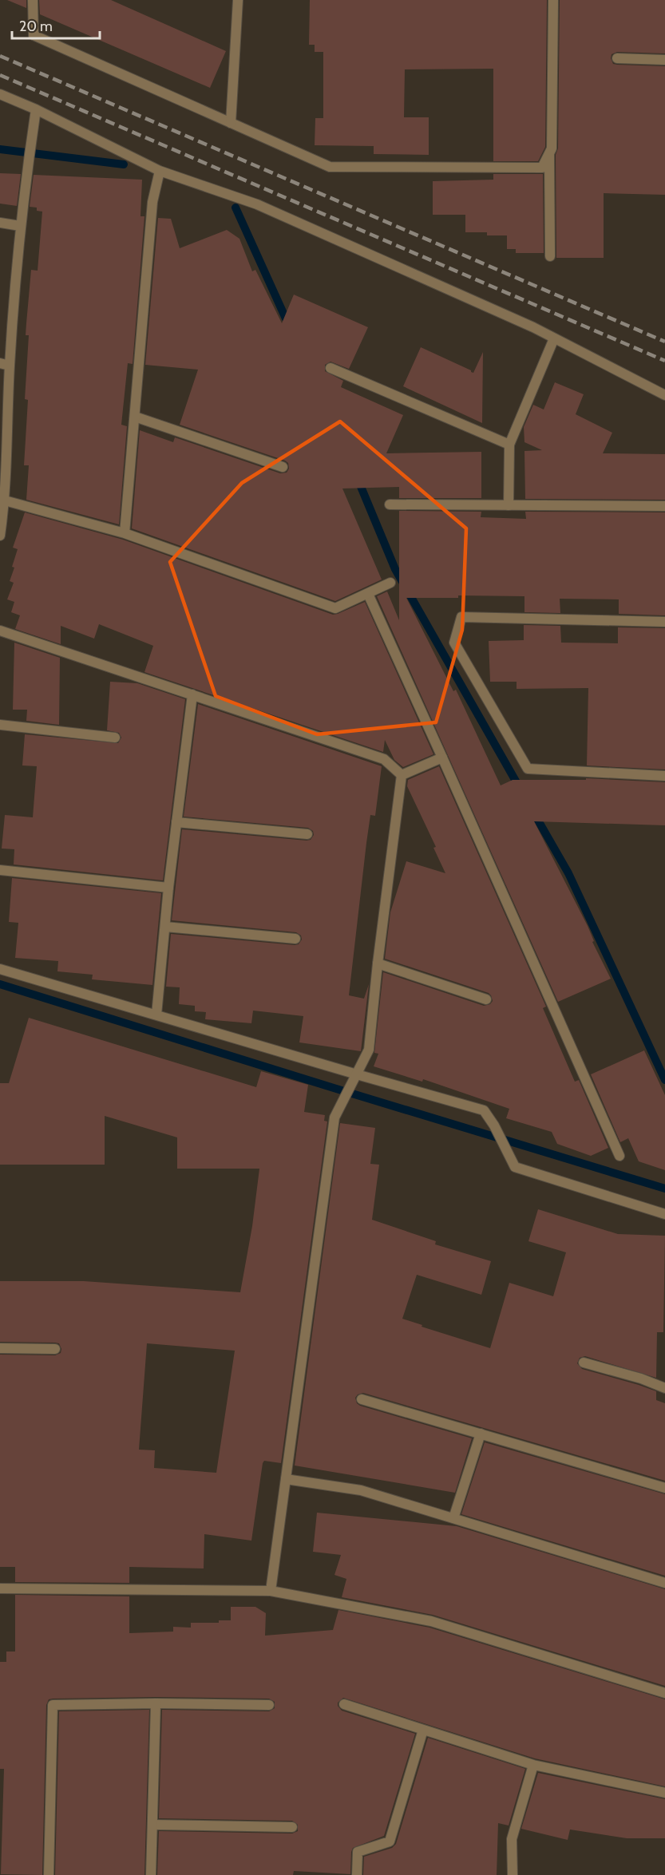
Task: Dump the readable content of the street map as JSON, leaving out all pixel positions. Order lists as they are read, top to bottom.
{
  "scale_bar": "20 m"
}
